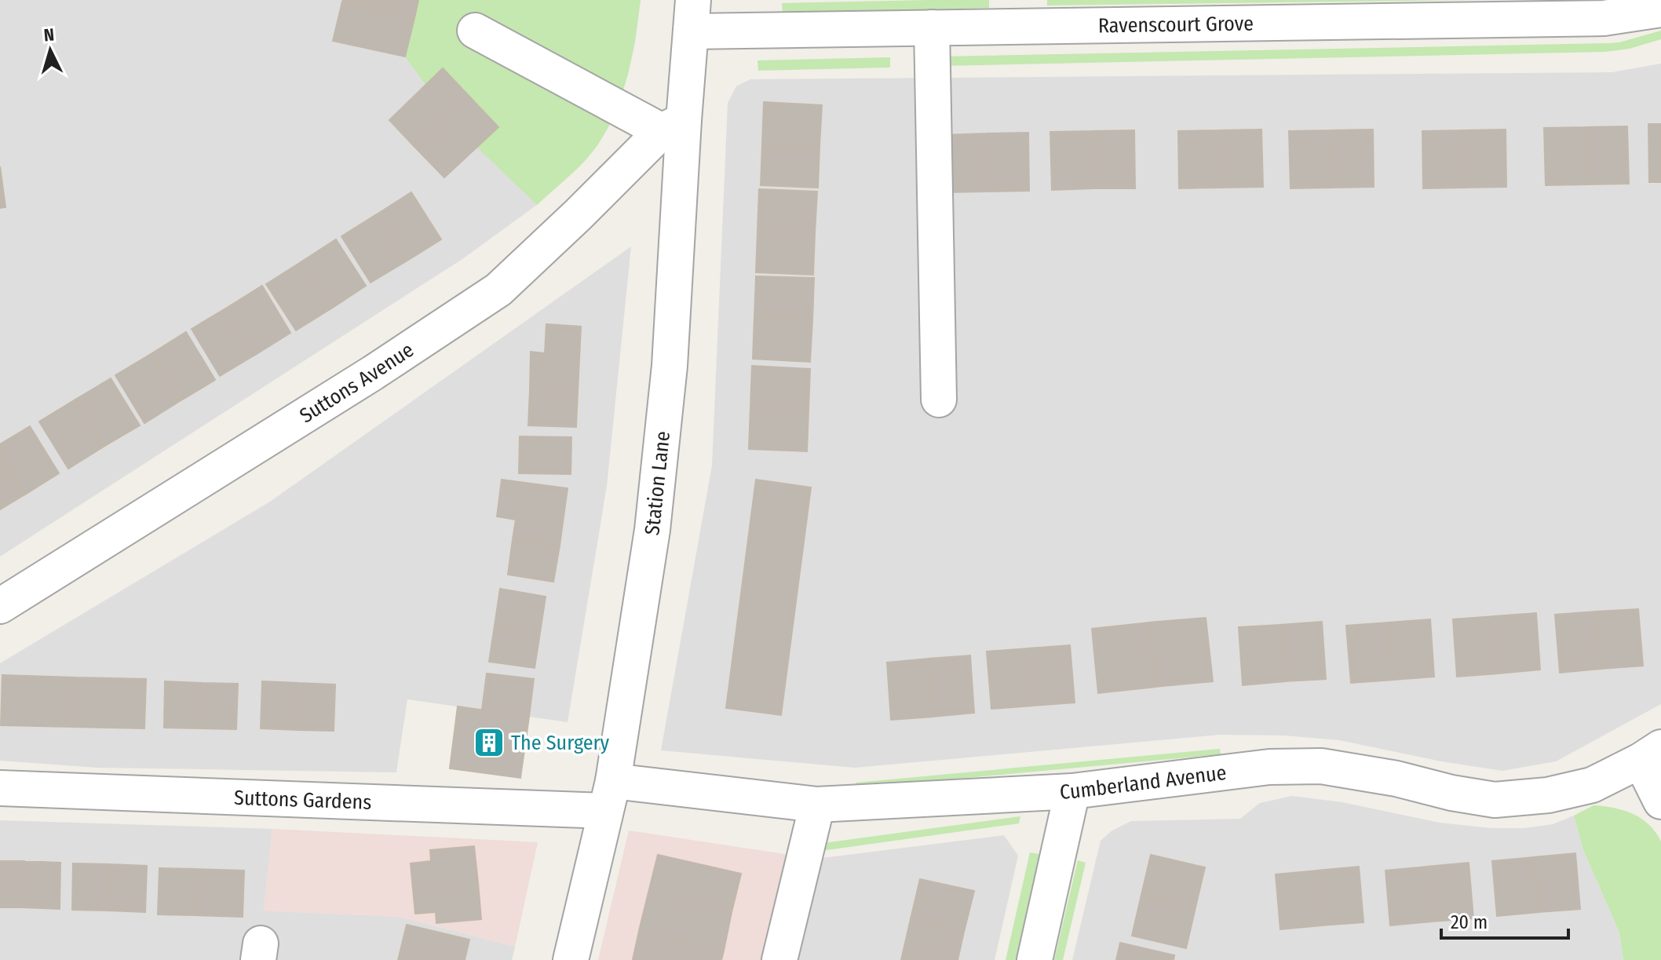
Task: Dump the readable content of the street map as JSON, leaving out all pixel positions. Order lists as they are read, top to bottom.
{
  "streets": {
    "street": [
      "Ravenscourt Grove",
      "Suttons Avenue",
      "Station Lane",
      "Cumberland Avenue",
      "Suttons Gardens"
    ]
  },
  "crossings": [
    ["Ravenscourt Grove", "Station Lane"],
    ["Suttons Avenue", "Station Lane"],
    ["Station Lane", "Cumberland Avenue"],
    ["Station Lane", "Suttons Gardens"],
    ["Cumberland Avenue", "Suttons Gardens"]
  ],
  "places": {
    "building": ["The Surgery"]
  },
  "scale_bar": "20 m",
  "north": "top"
}
